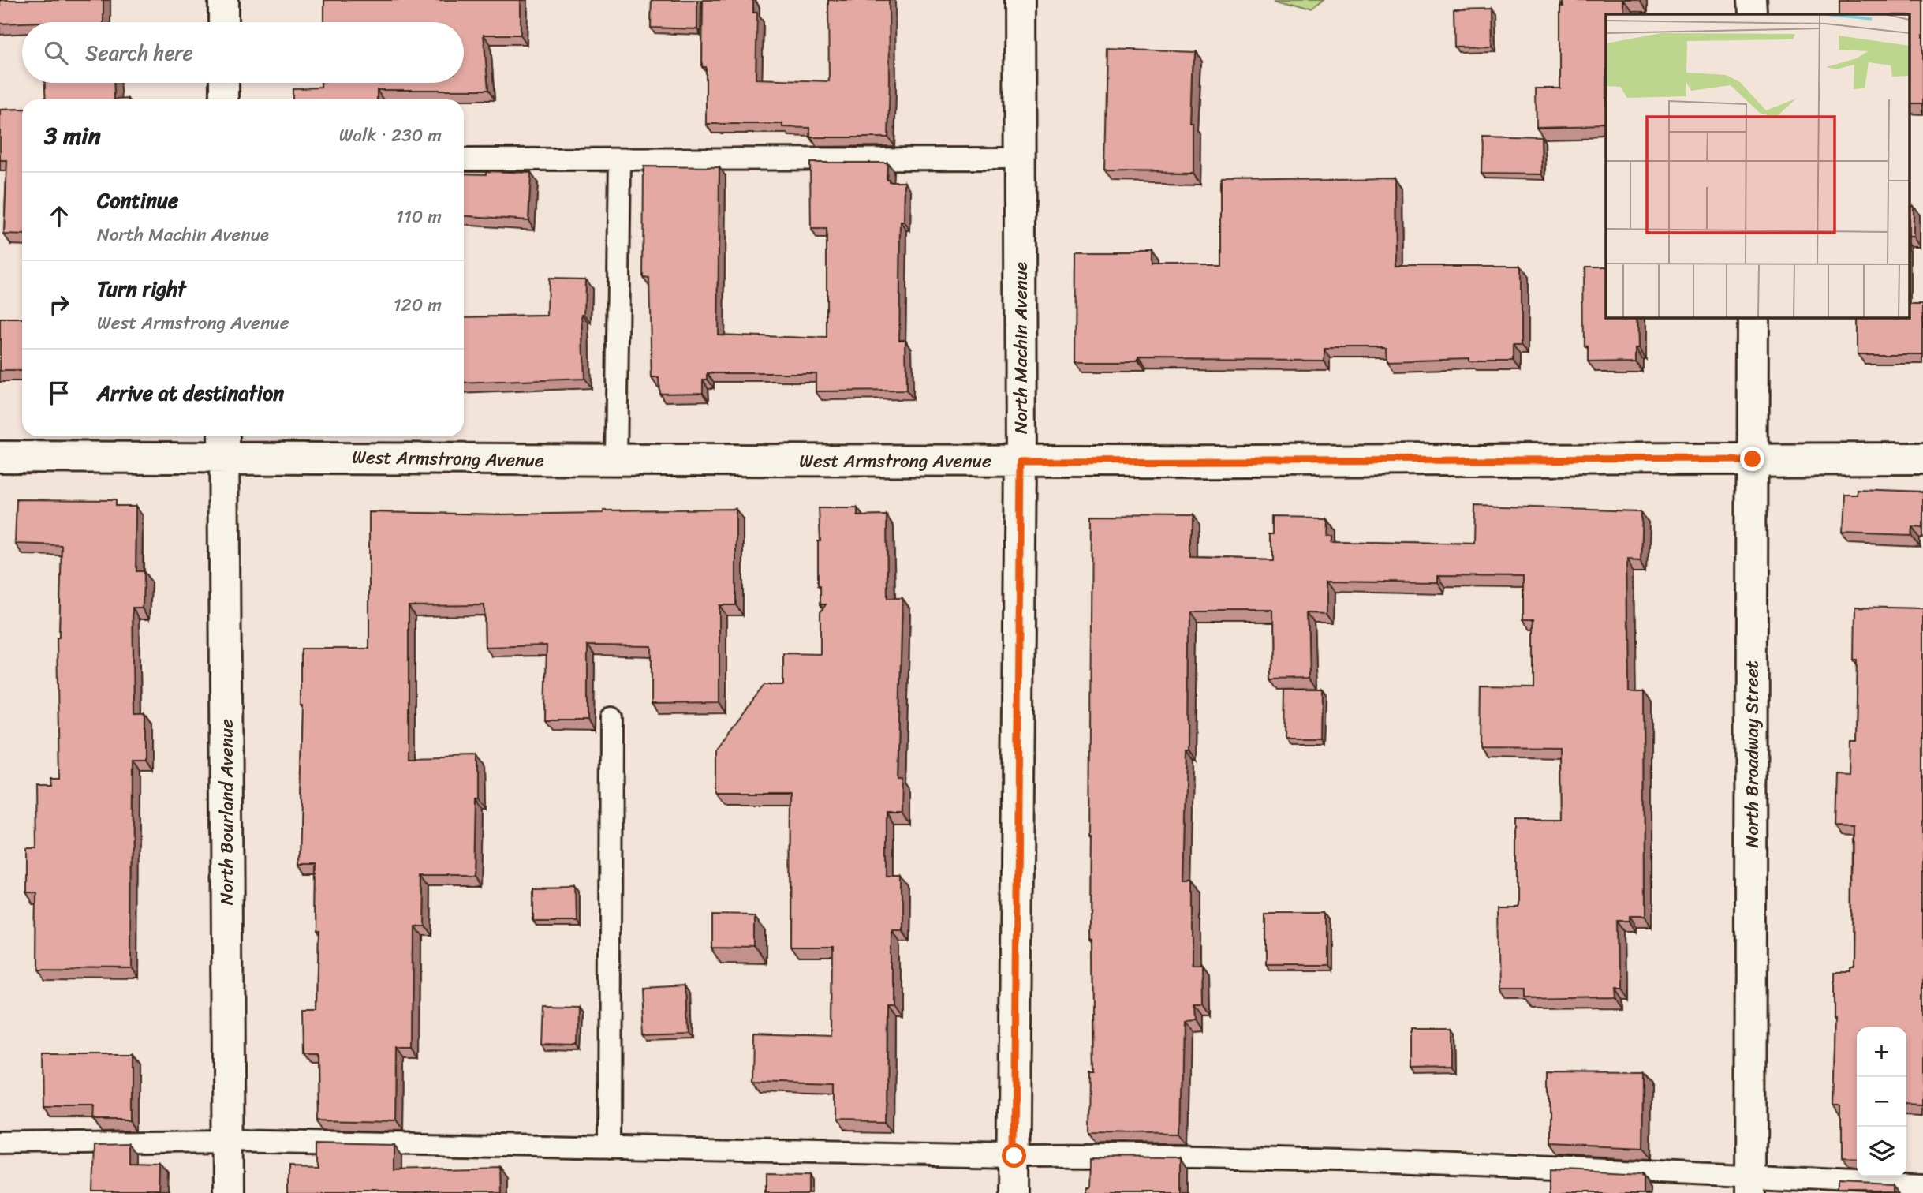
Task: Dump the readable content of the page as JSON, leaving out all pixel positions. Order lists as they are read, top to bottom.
{
  "streets": {
    "street": [
      "North Machin Avenue",
      "West Armstrong Avenue",
      "North Broadway Street",
      "North Bourland Avenue"
    ]
  },
  "crossings": [
    ["North Machin Avenue", "West Armstrong Avenue"],
    ["West Armstrong Avenue", "North Broadway Street"],
    ["West Armstrong Avenue", "North Bourland Avenue"]
  ],
  "page": {
    "search": "Search here",
    "heading": ["3 min", "Walk · 230 m"],
    "list": [
      ["Continue", "North Machin Avenue", "110 m"],
      ["Turn right", "West Armstrong Avenue", "120 m"],
      "Arrive at destination"
    ],
    "map_buttons": ["+", "−"]
  }
}
